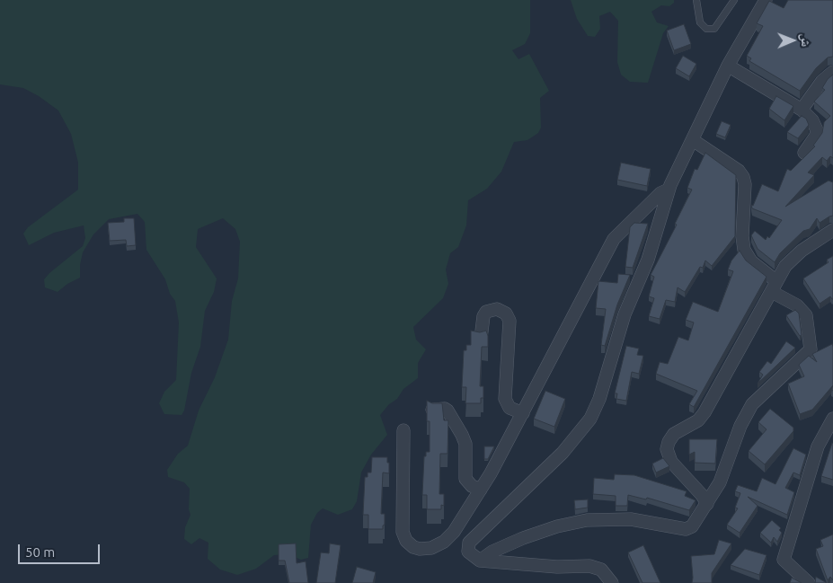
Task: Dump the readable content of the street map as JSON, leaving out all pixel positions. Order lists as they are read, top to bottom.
{
  "scale_bar": "50 m",
  "north": "right"
}
